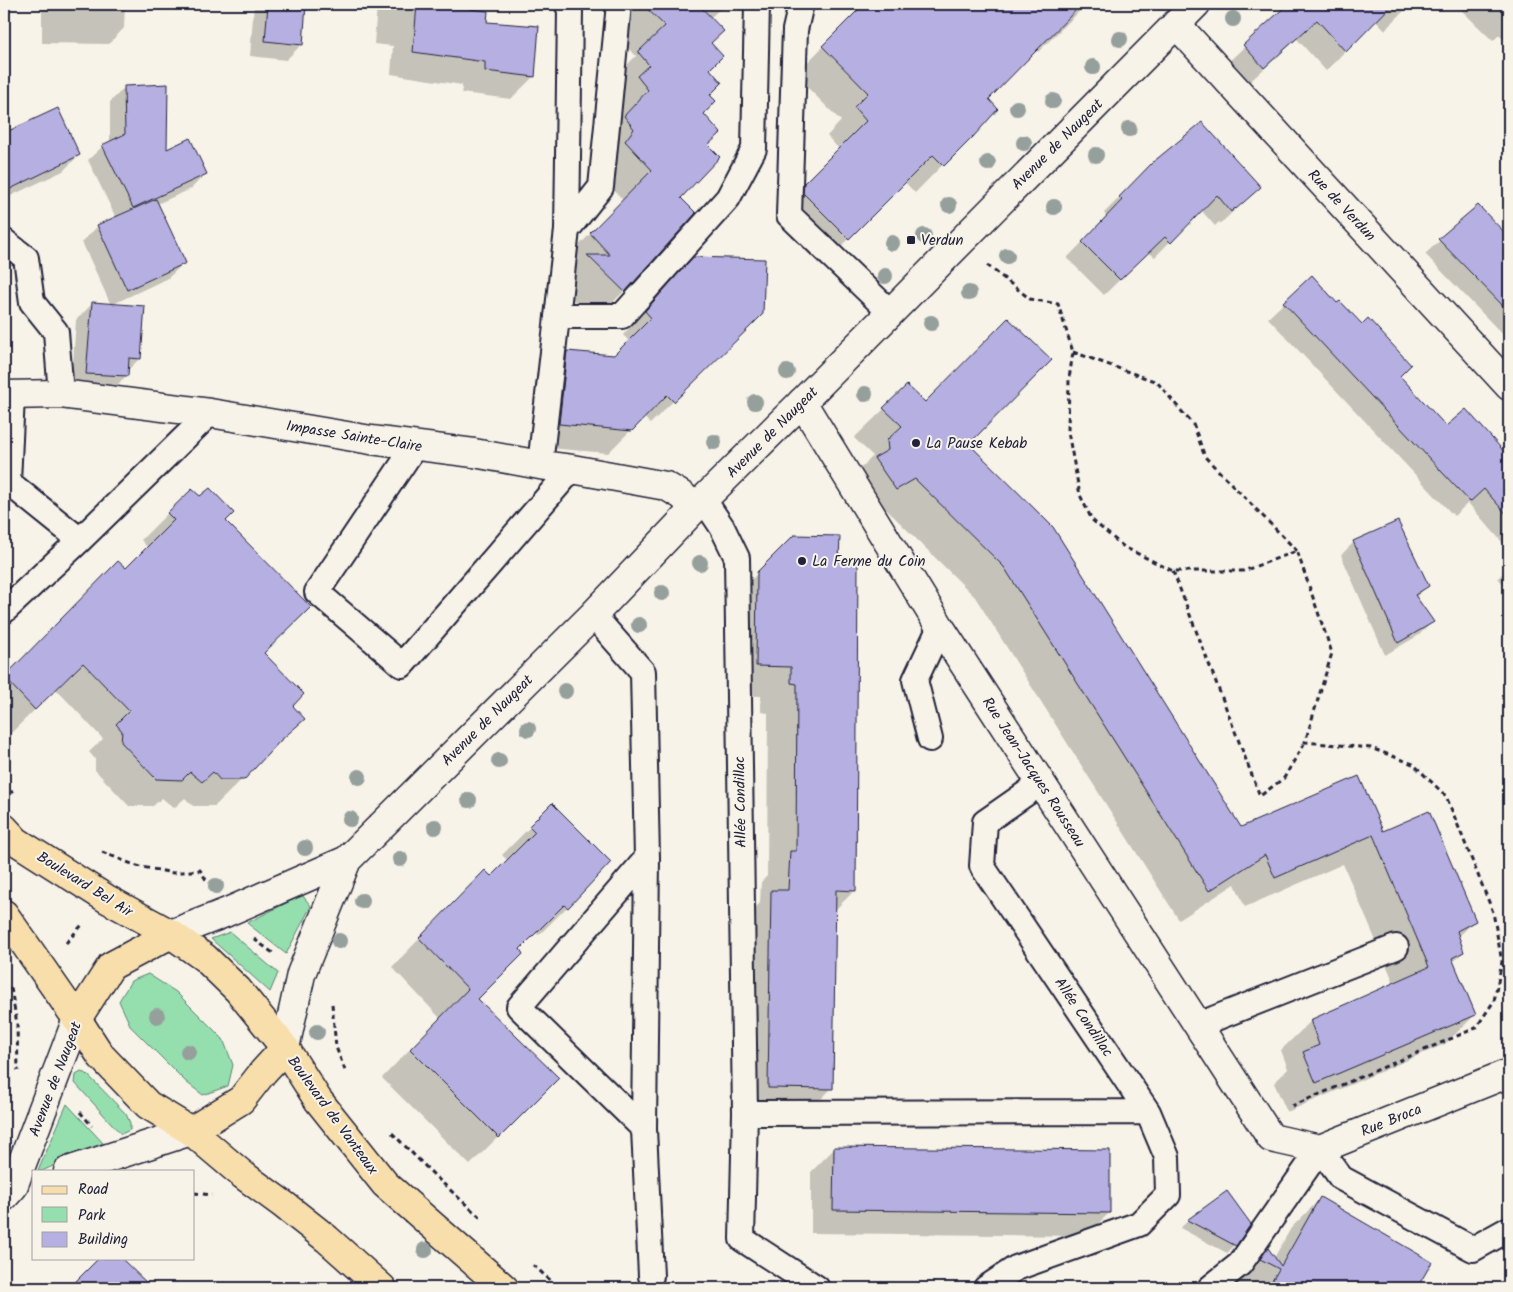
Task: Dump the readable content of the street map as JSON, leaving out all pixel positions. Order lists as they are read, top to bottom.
{
  "streets": {
    "main road": ["Avenue de Naugeat", "Boulevard Bel Air", "Boulevard de Vanteaux"],
    "street": [
      "Rue de Verdun",
      "Impasse Sainte-Claire",
      "Rue Jean-Jacques Rousseau",
      "Rue Broca"
    ],
    "lane": ["Allée Condillac"]
  },
  "crossings": [
    ["Avenue de Naugeat", "Rue de Verdun"],
    ["Avenue de Naugeat", "Impasse Sainte-Claire"],
    ["Avenue de Naugeat", "Rue Jean-Jacques Rousseau"],
    ["Avenue de Naugeat", "Allée Condillac"],
    ["Avenue de Naugeat", "Boulevard Bel Air"],
    ["Avenue de Naugeat", "Boulevard de Vanteaux"],
    ["Impasse Sainte-Claire", "Allée Condillac"],
    ["Rue Jean-Jacques Rousseau", "Allée Condillac"],
    ["Boulevard Bel Air", "Boulevard de Vanteaux"]
  ],
  "places": {
    "transit": ["Verdun"],
    "other": ["La Pause Kebab", "La Ferme du Coin"]
  },
  "legend": ["Road", "Park", "Building"]
}
